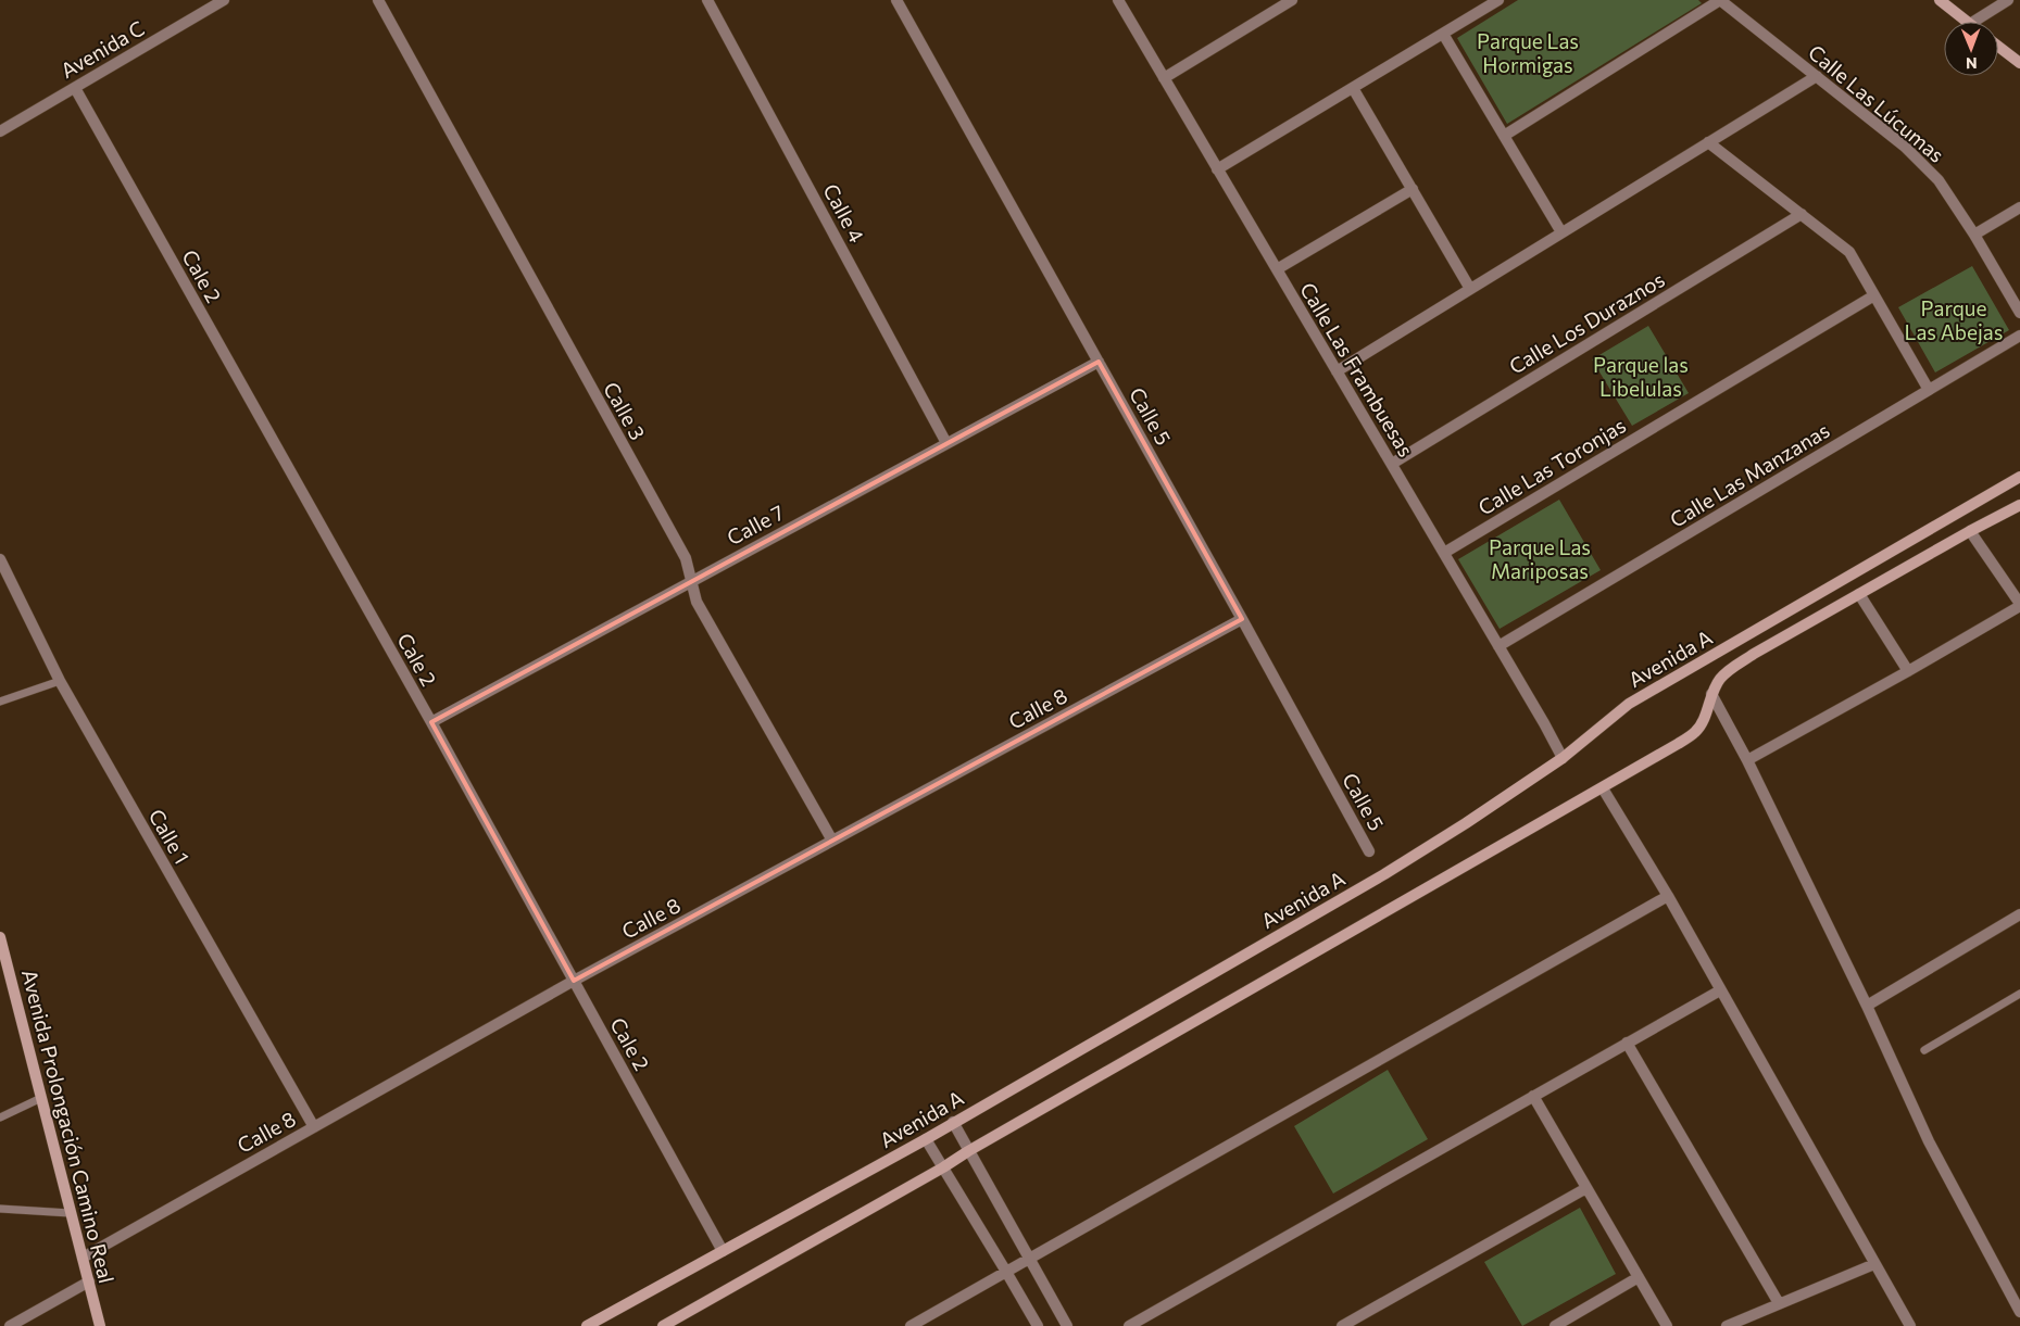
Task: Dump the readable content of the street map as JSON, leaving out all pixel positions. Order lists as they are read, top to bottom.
{
  "streets": {
    "street": [
      "Avenida C",
      "Calle Las Lúcumas",
      "Calle 4",
      "Cale 2",
      "Calle Los Duraznos",
      "Calle Las Frambuesas",
      "Calle 3",
      "Calle 5",
      "Calle Las Toronjas",
      "Calle Las Manzanas",
      "Calle 7",
      "Avenida A",
      "Calle 8",
      "Calle 1",
      "Avenida Prolongación Camino Real"
    ]
  },
  "crossings": [
    ["Avenida C", "Cale 2"],
    ["Calle 4", "Calle 7"],
    ["Cale 2", "Calle 7"],
    ["Cale 2", "Avenida A"],
    ["Cale 2", "Calle 8"],
    ["Calle Los Duraznos", "Calle Las Frambuesas"],
    ["Calle Las Frambuesas", "Calle Las Toronjas"],
    ["Calle Las Frambuesas", "Calle Las Manzanas"],
    ["Calle Las Frambuesas", "Avenida A"],
    ["Calle 3", "Calle 7"],
    ["Calle 3", "Calle 8"],
    ["Calle 5", "Calle 7"],
    ["Calle 5", "Calle 8"],
    ["Calle 8", "Calle 1"],
    ["Calle 8", "Avenida Prolongación Camino Real"]
  ],
  "parks": [
    "Parque Las Hormigas",
    "Parque Las Abejas",
    "Parque las Libelulas",
    "Parque Las Mariposas"
  ],
  "north": "bottom"
}
